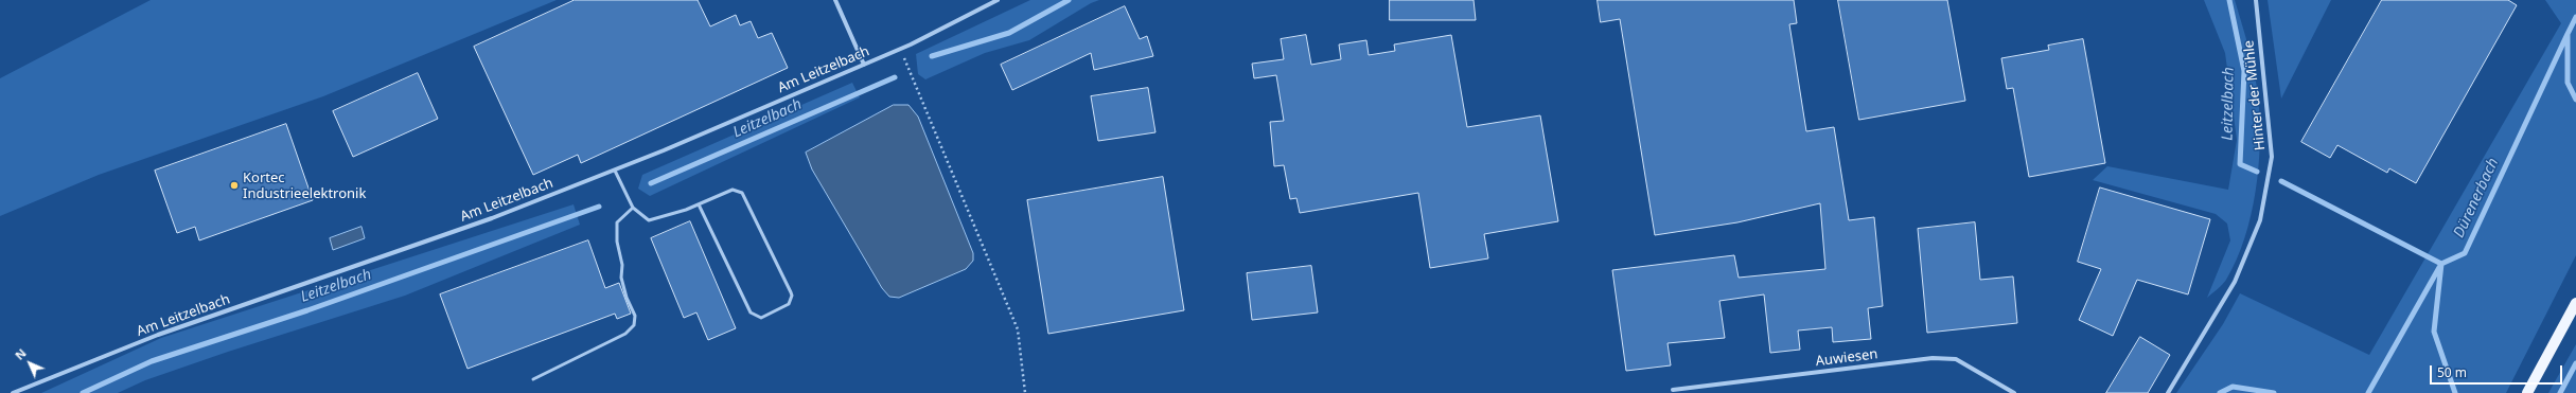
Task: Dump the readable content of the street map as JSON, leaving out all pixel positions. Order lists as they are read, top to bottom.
{
  "streets": {
    "street": ["Am Leitzelbach", "Hinter der Mühle", "Auwiesen"]
  },
  "water": ["Leitzelbach", "Dürenerbach"],
  "places": ["Kortec Industrieelektronik"],
  "scale_bar": "50 m",
  "north": "top left"
}
